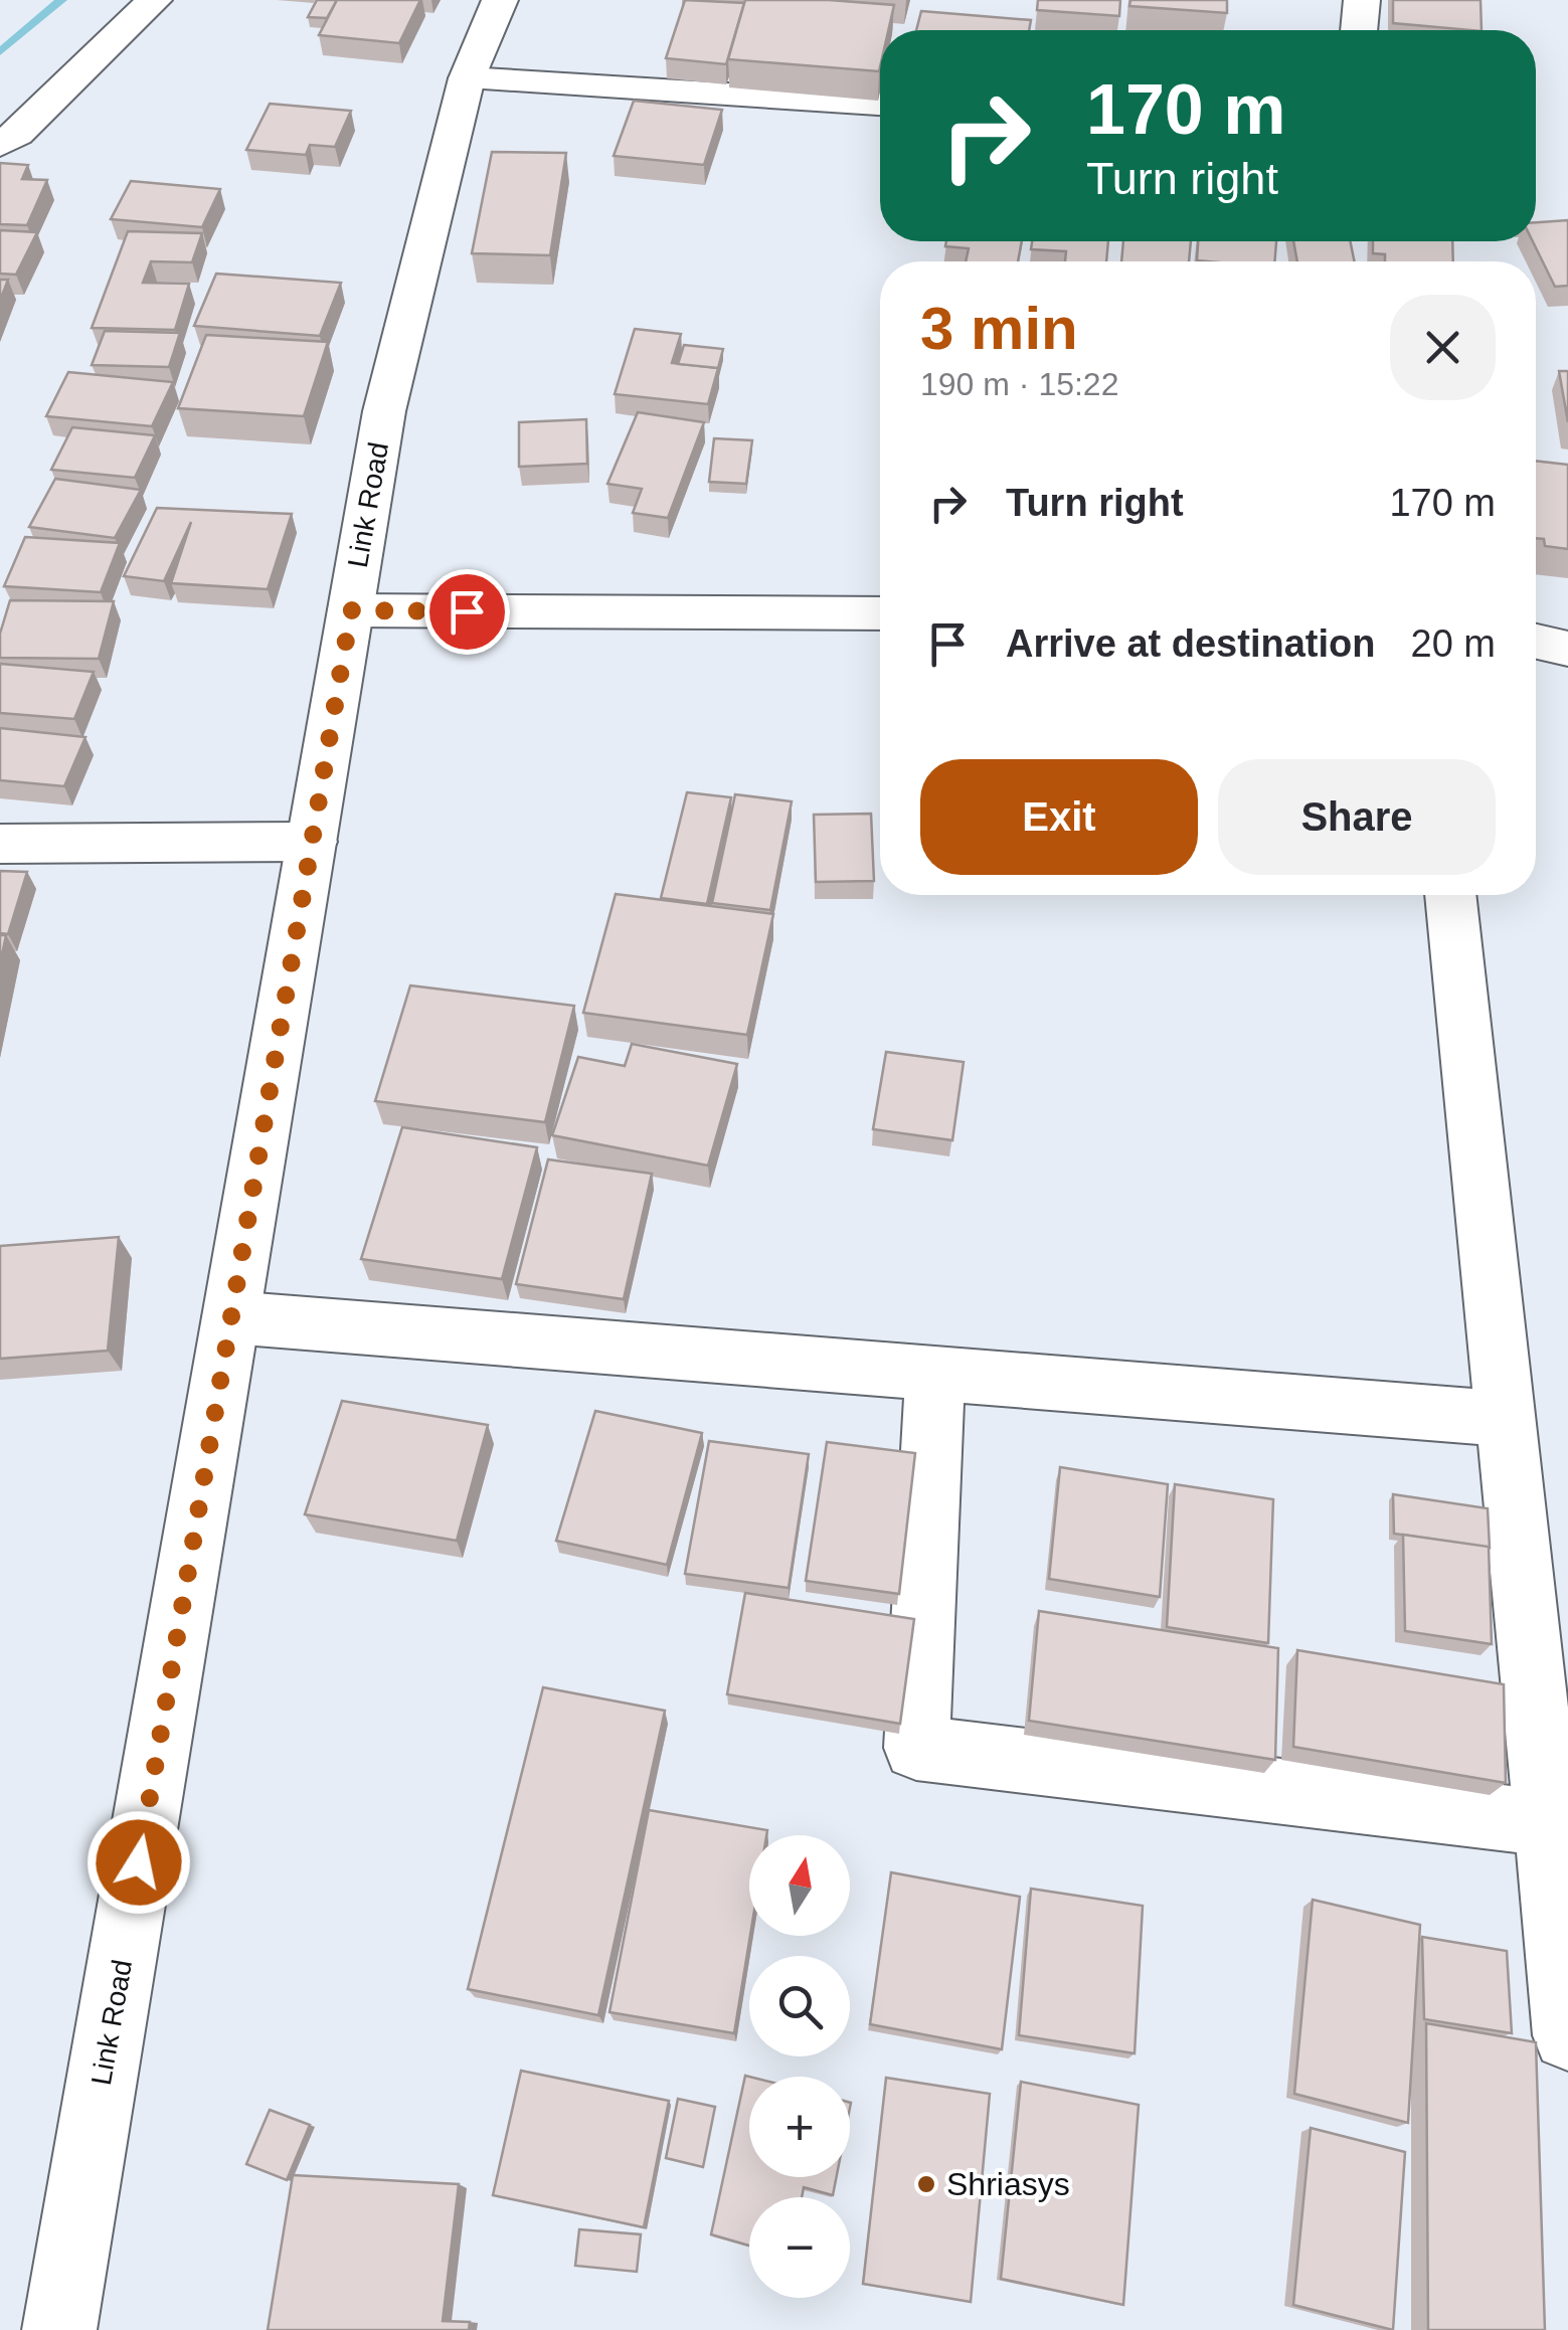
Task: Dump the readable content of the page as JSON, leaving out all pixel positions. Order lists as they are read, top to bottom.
{
  "streets": {
    "street": ["Link Road"]
  },
  "places": ["Shriasys"],
  "north": "top",
  "page": {
    "turn": ["170 m", "Turn right"],
    "heading": ["3 min", "190 m · 15:22"],
    "list": [
      {
        "name": "Turn right",
        "value": "170 m"
      },
      {
        "name": "Arrive at destination",
        "value": "20 m"
      }
    ],
    "buttons": ["Exit", "Share"],
    "map_buttons": ["+", "−"]
  }
}
